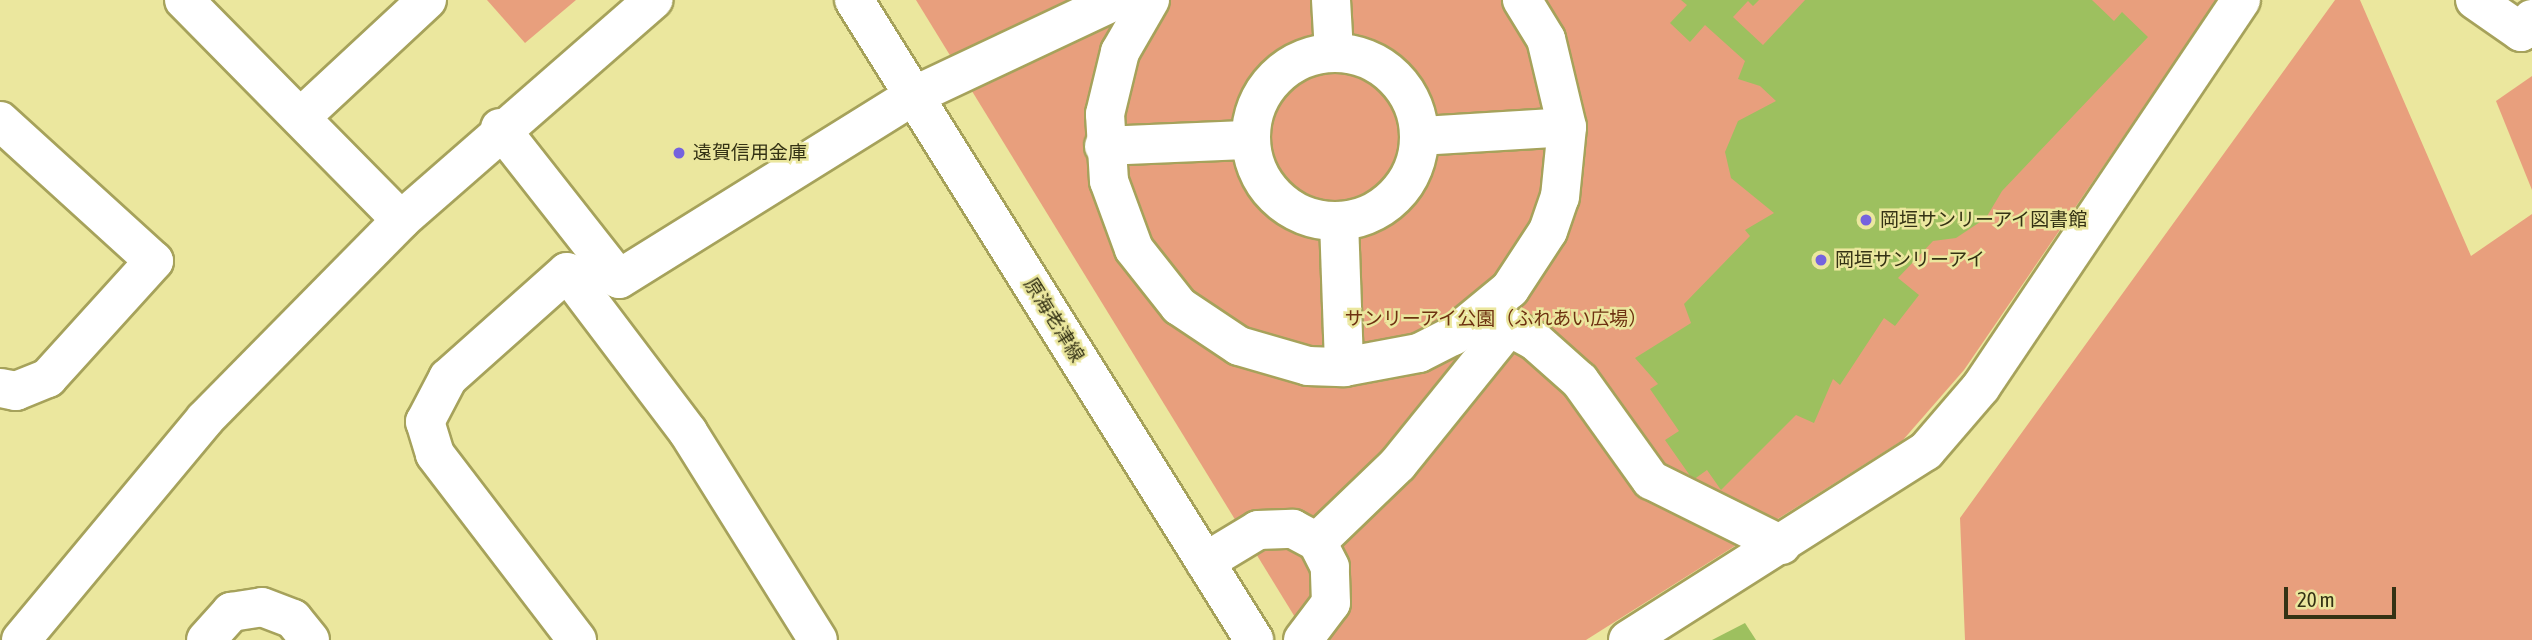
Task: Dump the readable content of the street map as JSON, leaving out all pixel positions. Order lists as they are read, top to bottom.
{
  "streets": {
    "street": ["原海老津線"]
  },
  "parks": ["サンリーアイ公園（ふれあい広場）"],
  "places": ["遠賀信用金庫", "岡垣サンリーアイ図書館", "岡垣サンリーアイ"],
  "scale_bar": "20 m"
}
